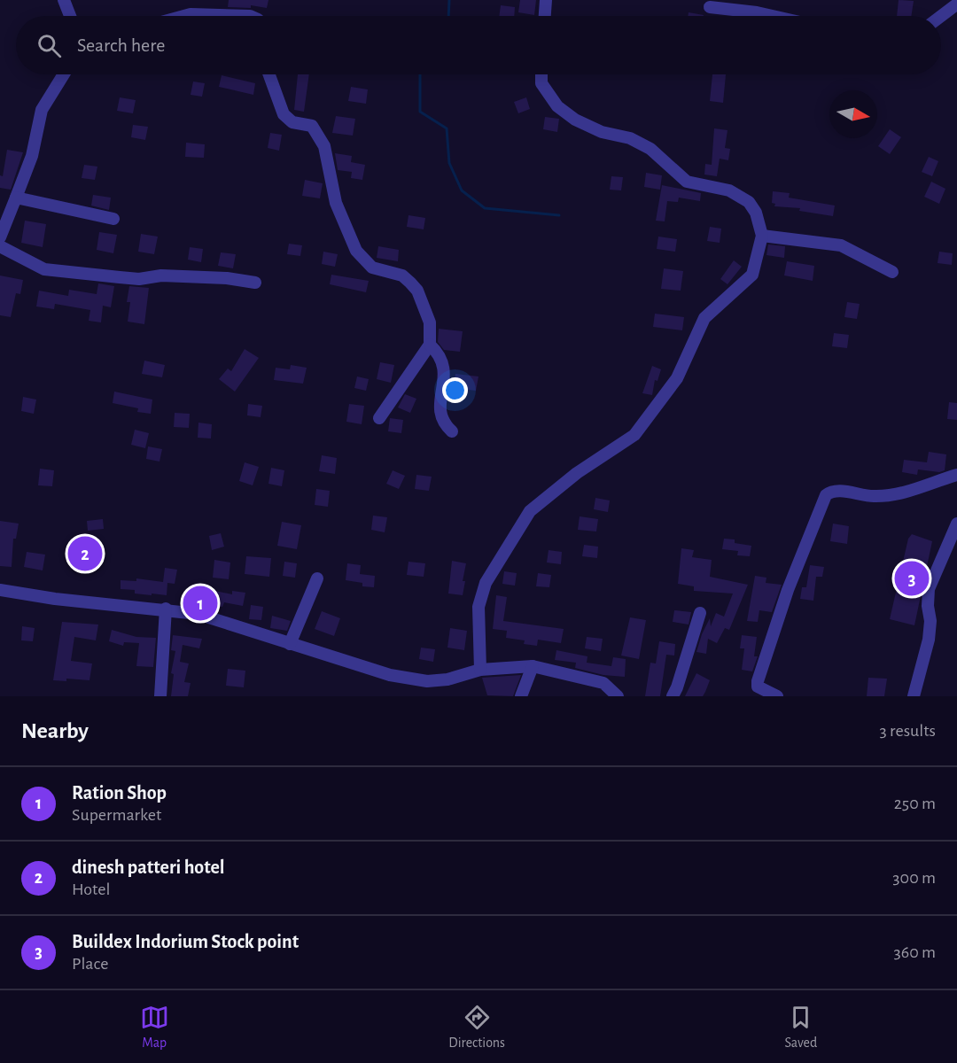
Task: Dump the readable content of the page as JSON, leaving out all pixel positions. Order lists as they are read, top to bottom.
{
  "north": "right",
  "page": {
    "search": "Search here",
    "pins": ["2", "3", "1"],
    "heading": ["Nearby", "3 results"],
    "list": [
      {
        "mark": "1",
        "name": "Ration Shop",
        "note": "Supermarket",
        "value": "250 m"
      },
      {
        "mark": "2",
        "name": "dinesh patteri hotel",
        "note": "Hotel",
        "value": "300 m"
      },
      {
        "mark": "3",
        "name": "Buildex Indorium Stock point",
        "note": "Place",
        "value": "360 m"
      }
    ],
    "nav": ["Map", "Directions", "Saved"]
  }
}
